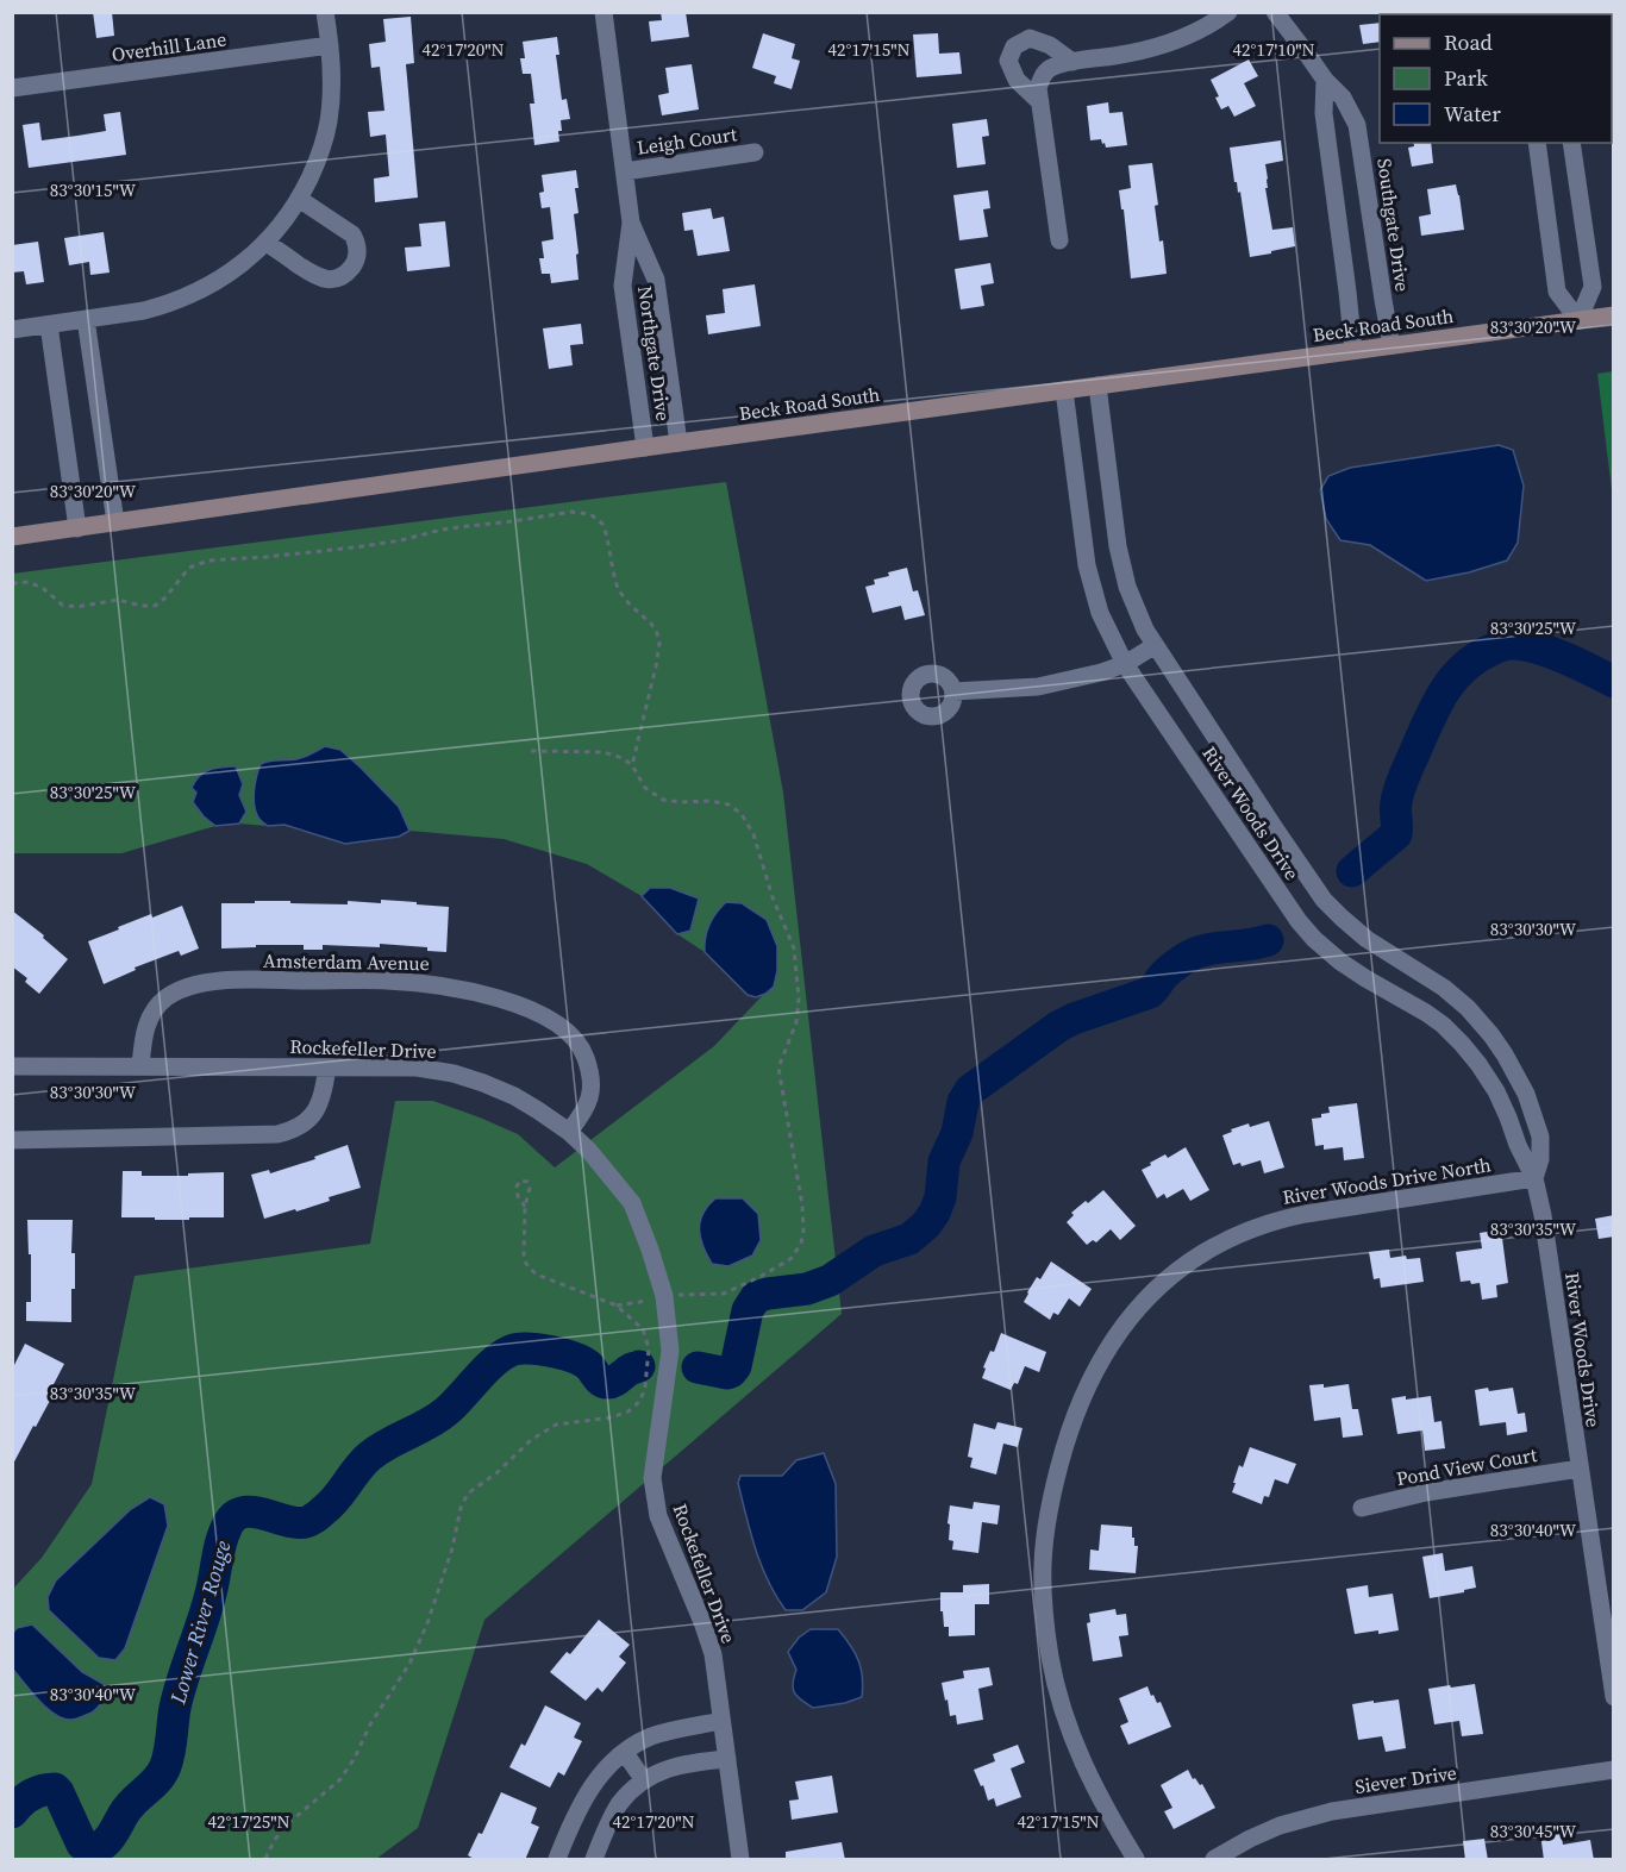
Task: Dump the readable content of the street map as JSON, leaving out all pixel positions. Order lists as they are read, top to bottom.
{
  "streets": {
    "main road": ["Beck Road South"],
    "street": [
      "Overhill Lane",
      "Leigh Court",
      "Southgate Drive",
      "Northgate Drive",
      "River Woods Drive",
      "Amsterdam Avenue",
      "Rockefeller Drive",
      "River Woods Drive North",
      "Pond View Court",
      "Siever Drive"
    ]
  },
  "crossings": [
    ["Leigh Court", "Northgate Drive"],
    ["Southgate Drive", "Beck Road South"],
    ["Beck Road South", "Northgate Drive"],
    ["Beck Road South", "River Woods Drive"],
    ["River Woods Drive", "River Woods Drive North"],
    ["River Woods Drive", "Pond View Court"],
    ["Amsterdam Avenue", "Rockefeller Drive"]
  ],
  "water": ["Lower River Rouge"],
  "legend": ["Road", "Park", "Water"],
  "coordinates": [
    "42°17'20\"N",
    "42°17'15\"N",
    "42°17'10\"N",
    "83°30'15\"W",
    "83°30'20\"W",
    "83°30'25\"W",
    "83°30'30\"W",
    "83°30'35\"W",
    "83°30'40\"W",
    "42°17'25\"N",
    "83°30'45\"W"
  ]
}
